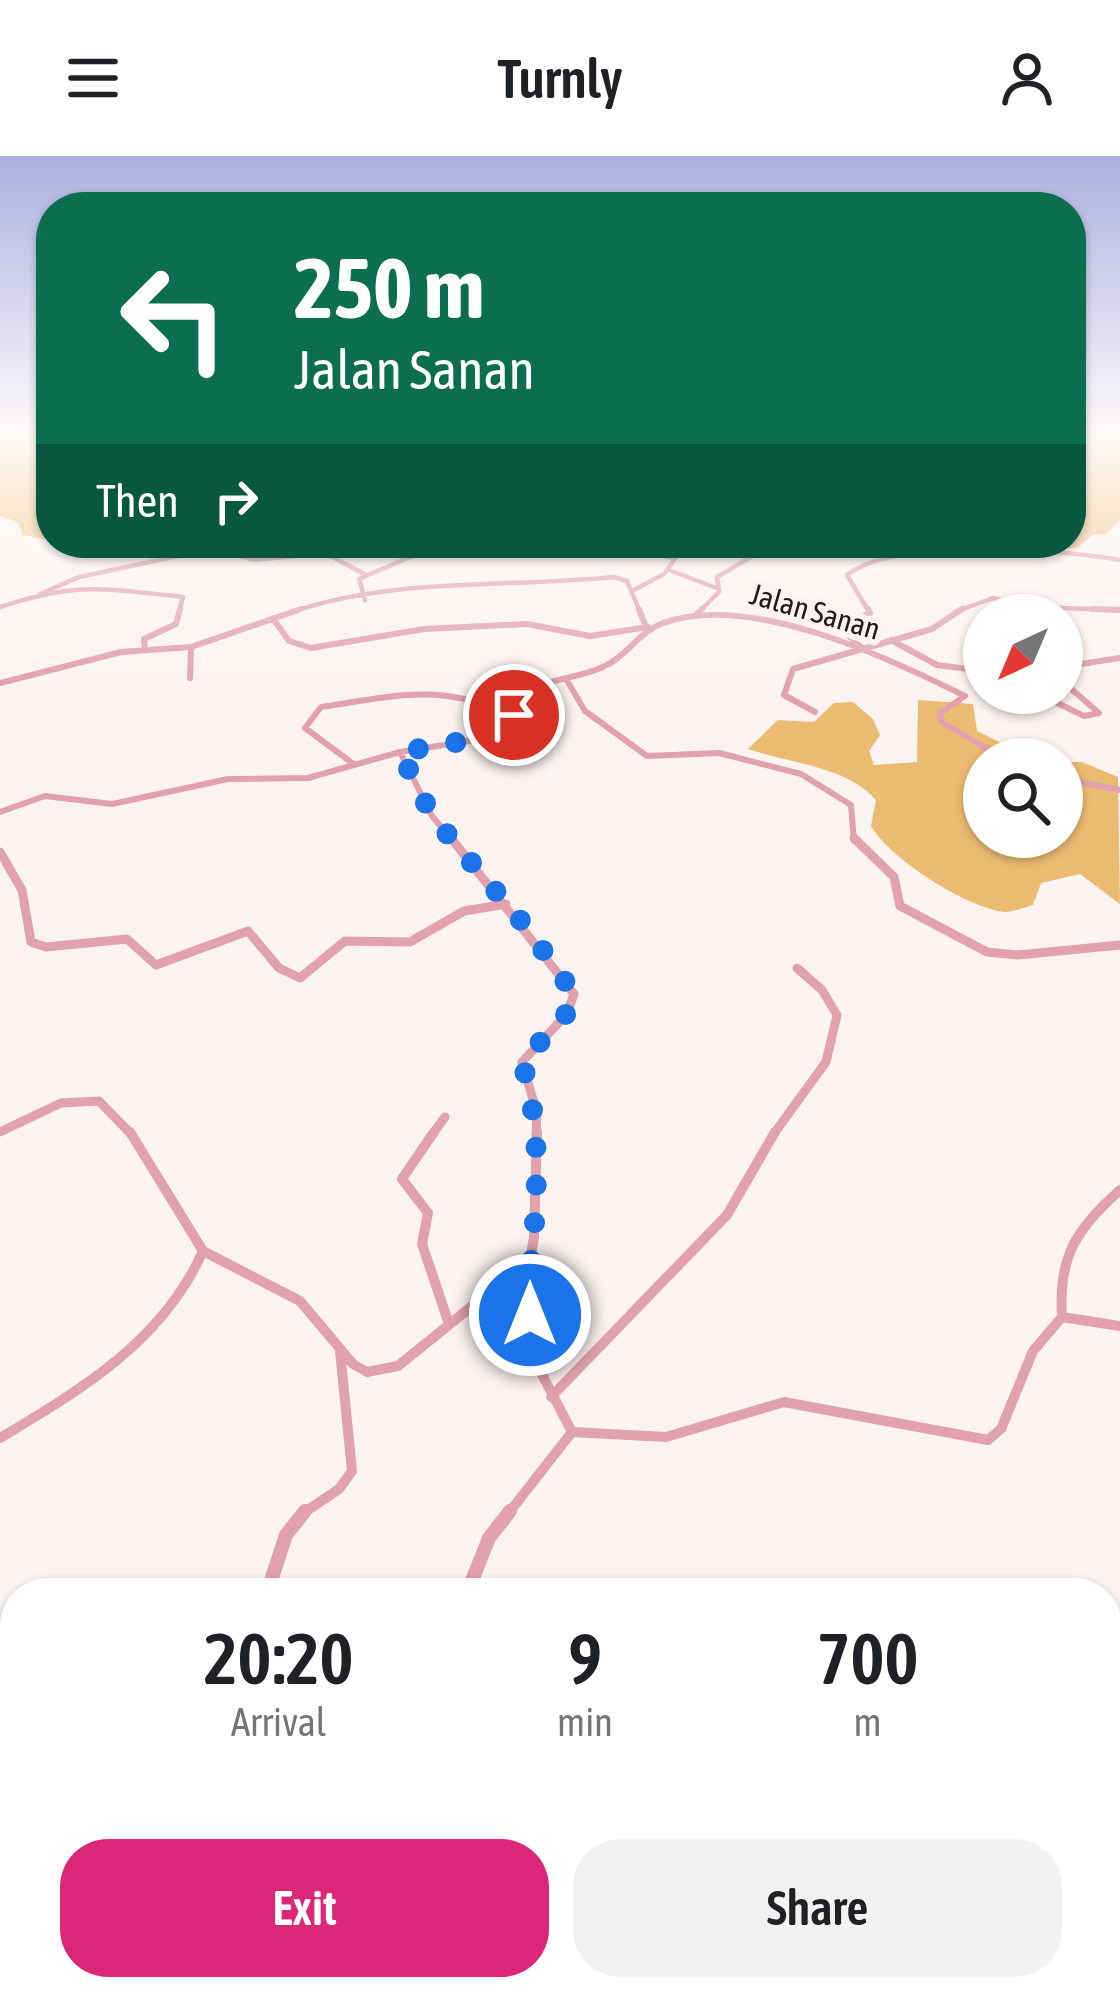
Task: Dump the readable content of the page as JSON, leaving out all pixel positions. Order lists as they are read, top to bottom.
{
  "streets": {
    "street": ["Jalan Sanan"]
  },
  "north": "bottom left",
  "page": {
    "header": "Turnly",
    "turn": ["250 m", "Jalan Sanan"],
    "then": "Then",
    "eta": [
      "20:20",
      "Arrival",
      "9",
      "min",
      "700",
      "m"
    ],
    "buttons": ["Exit", "Share"]
  }
}
